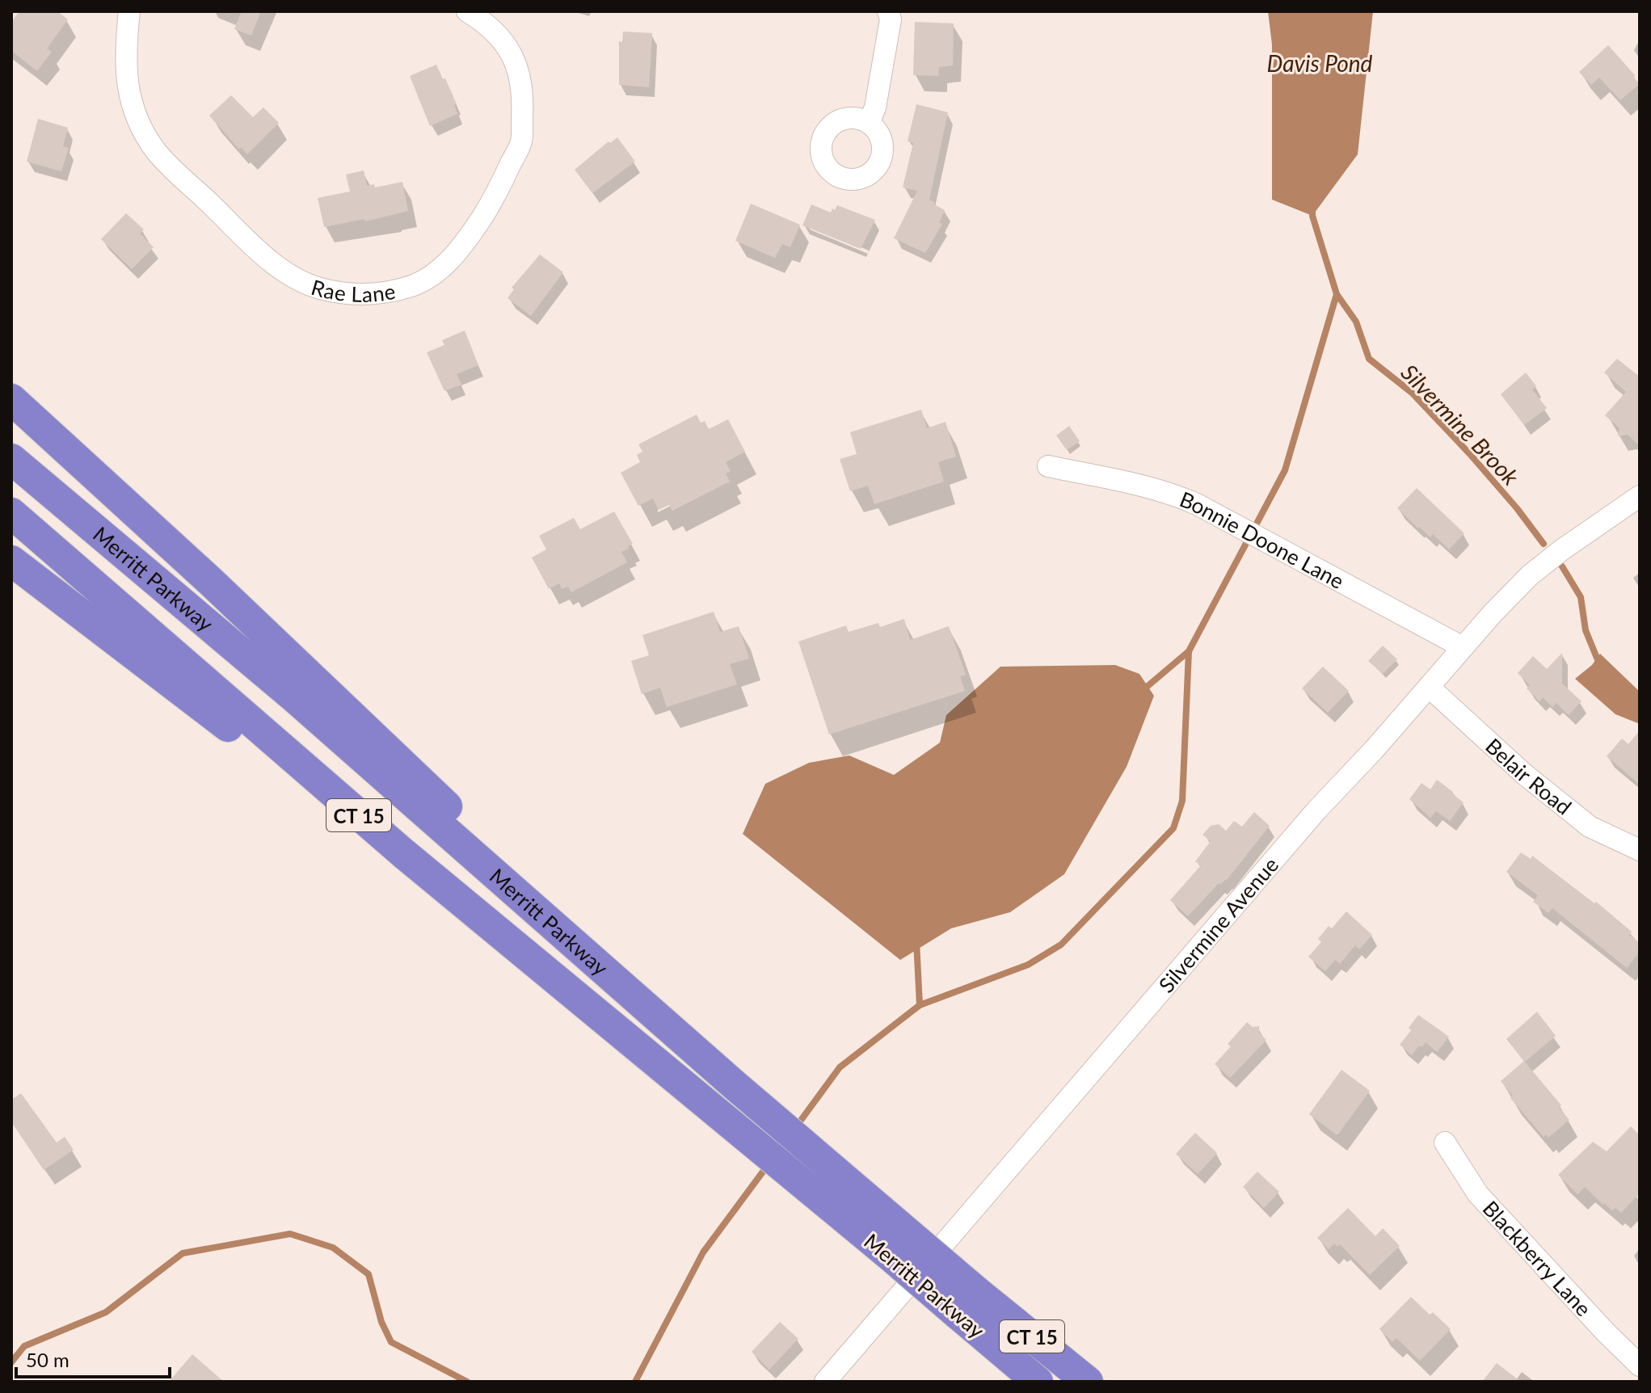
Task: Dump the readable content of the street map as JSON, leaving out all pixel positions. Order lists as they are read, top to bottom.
{
  "streets": {
    "highway": ["Merritt Parkway", "CT 15"],
    "street": [
      "Rae Lane",
      "Bonnie Doone Lane",
      "Belair Road",
      "Silvermine Avenue",
      "Blackberry Lane"
    ]
  },
  "crossings": [
    ["Bonnie Doone Lane", "Silvermine Avenue"],
    ["Belair Road", "Silvermine Avenue"]
  ],
  "water": ["Davis Pond", "Silvermine Brook"],
  "scale_bar": "50 m"
}
